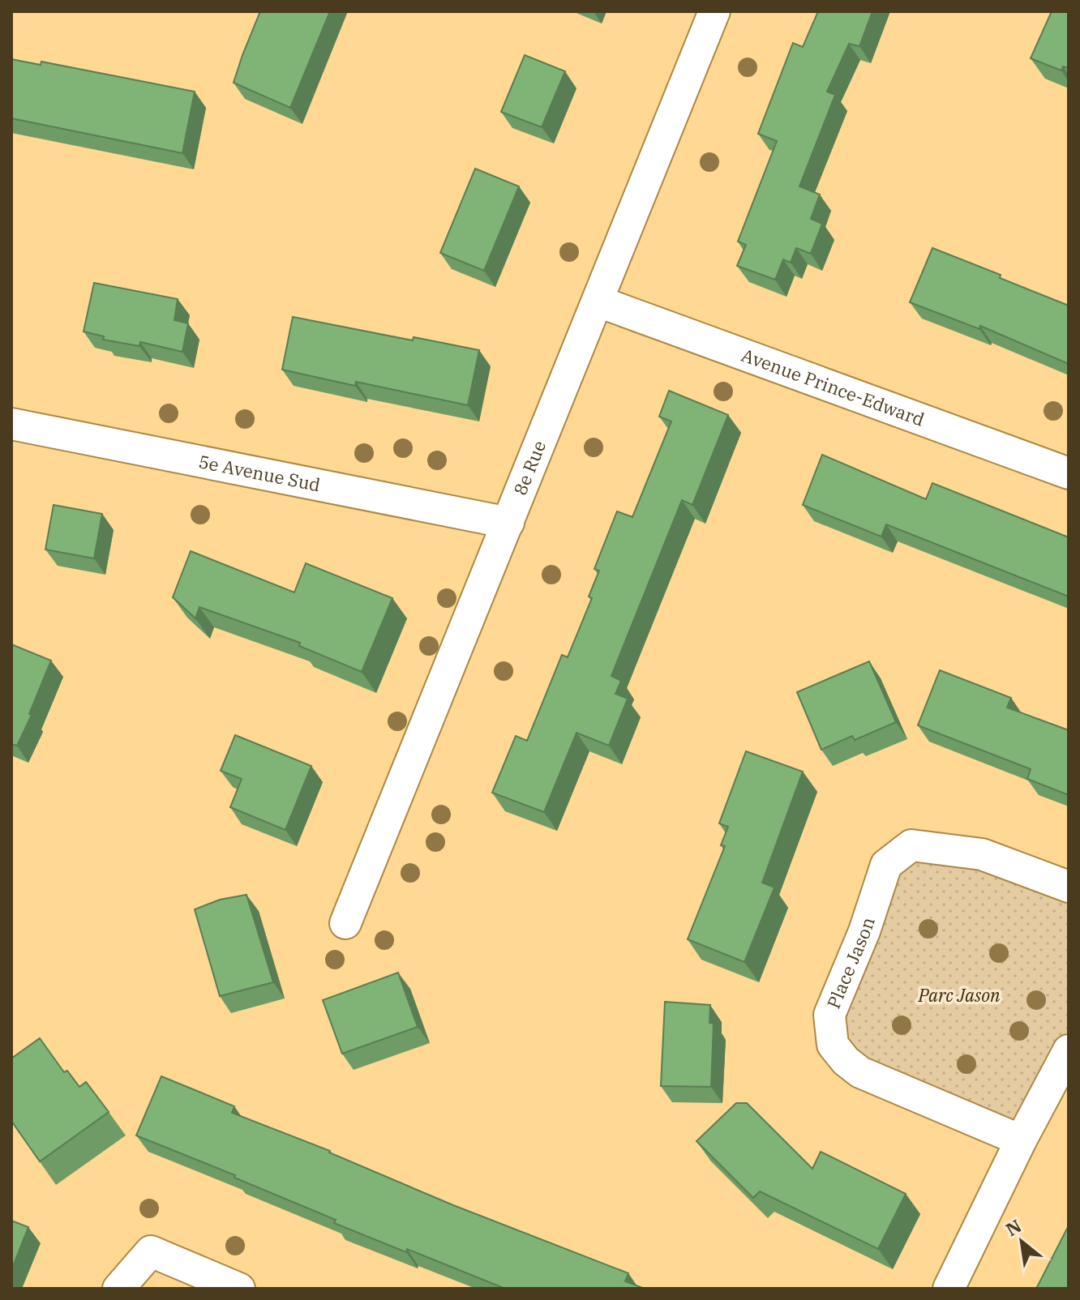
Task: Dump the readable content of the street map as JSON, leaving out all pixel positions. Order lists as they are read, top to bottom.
{
  "streets": {
    "street": [
      "Avenue Prince-Edward",
      "8e Rue",
      "5e Avenue Sud",
      "Place Jason"
    ]
  },
  "crossings": [
    ["Avenue Prince-Edward", "8e Rue"],
    ["8e Rue", "5e Avenue Sud"]
  ],
  "parks": ["Parc Jason"],
  "north": "top left"
}
